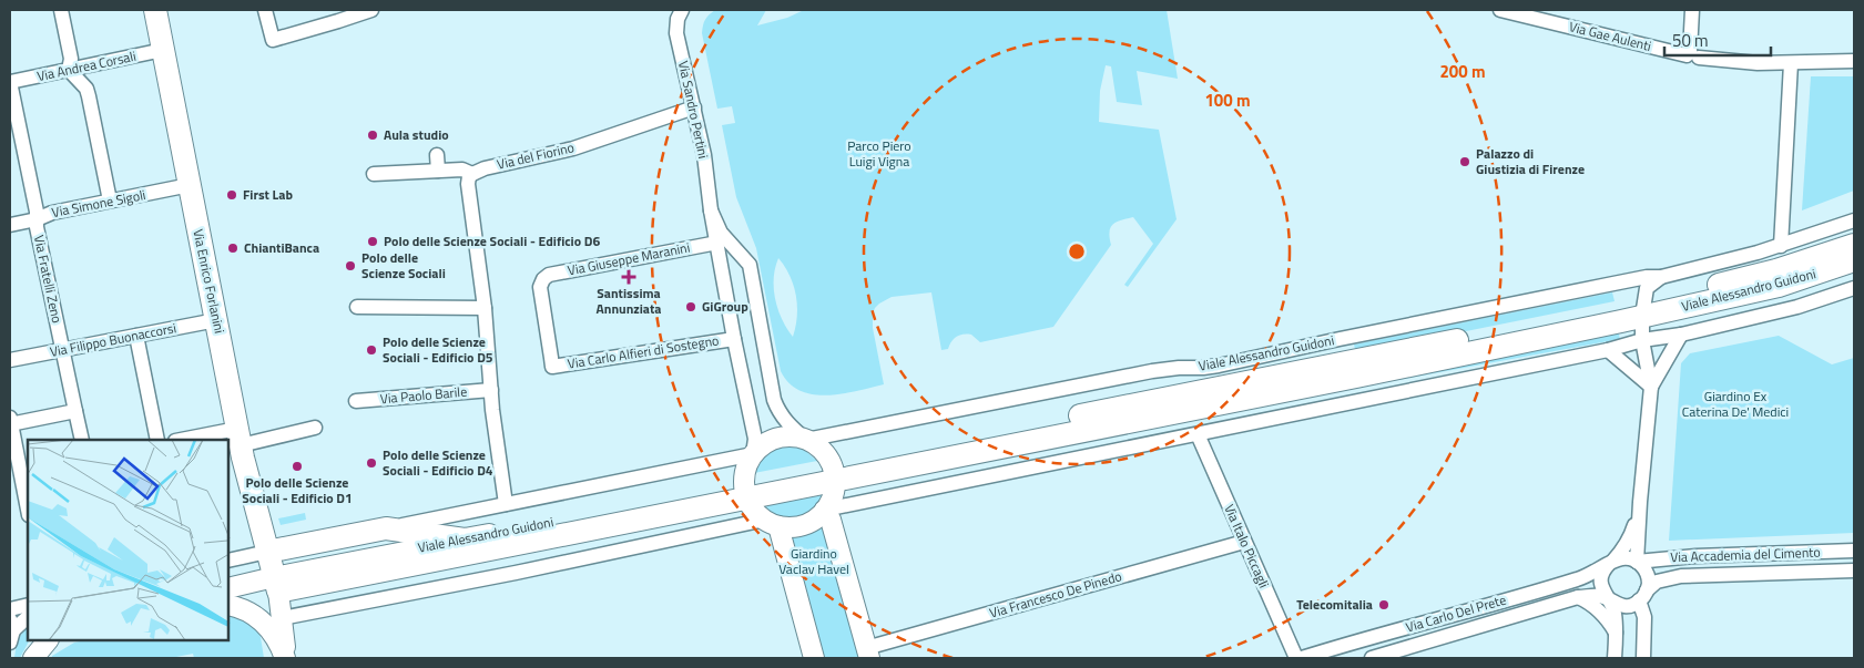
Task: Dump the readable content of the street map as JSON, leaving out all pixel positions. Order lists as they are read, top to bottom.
{
  "streets": {
    "main road": ["Via Enrico Forlanini", "Viale Alessandro Guidoni"],
    "street": [
      "Via Gae Aulenti",
      "Via Andrea Corsali",
      "Via Sandro Pertini",
      "Via del Fiorino",
      "Via Simone Sigoli",
      "Via Giuseppe Maranini",
      "Via Fratelli Zeno",
      "Via Filippo Buonaccorsi",
      "Via Carlo Alfieri di Sostegno",
      "Via Paolo Barile",
      "Via Italo Piccagli",
      "Via Accademia del Cimento",
      "Via Francesco De Pinedo",
      "Via Carlo Del Prete"
    ]
  },
  "crossings": [
    ["Via Andrea Corsali", "Via Fratelli Zeno"],
    ["Via Andrea Corsali", "Via Enrico Forlanini"],
    ["Via Sandro Pertini", "Via del Fiorino"],
    ["Via Sandro Pertini", "Via Giuseppe Maranini"],
    ["Via Sandro Pertini", "Viale Alessandro Guidoni"],
    ["Via Sandro Pertini", "Via Carlo Alfieri di Sostegno"],
    ["Via Simone Sigoli", "Via Fratelli Zeno"],
    ["Via Simone Sigoli", "Via Enrico Forlanini"],
    ["Via Giuseppe Maranini", "Via Carlo Alfieri di Sostegno"],
    ["Via Fratelli Zeno", "Via Filippo Buonaccorsi"],
    ["Via Enrico Forlanini", "Viale Alessandro Guidoni"],
    ["Via Enrico Forlanini", "Via Filippo Buonaccorsi"],
    ["Viale Alessandro Guidoni", "Via Italo Piccagli"],
    ["Via Italo Piccagli", "Via Francesco De Pinedo"],
    ["Via Accademia del Cimento", "Via Carlo Del Prete"]
  ],
  "parks": ["Parco Piero Luigi Vigna", "Giardino Ex Caterina De' Medici", "Giardino Vaclav Havel"],
  "places": {
    "other": [
      "Aula studio",
      "Palazzo di Giustizia di Firenze",
      "First Lab",
      "Polo delle Scienze Sociali - Edificio D6",
      "ChiantiBanca",
      "Polo delle Scienze Sociali",
      "GiGroup",
      "Polo delle Scienze Sociali - Edificio D5",
      "Polo delle Scienze Sociali - Edificio D4",
      "Polo delle Scienze Sociali - Edificio D1",
      "Telecomitalia"
    ],
    "health": ["Santissima Annunziata"]
  },
  "scale_bar": "50 m",
  "rings": ["200 m", "100 m"]
}
